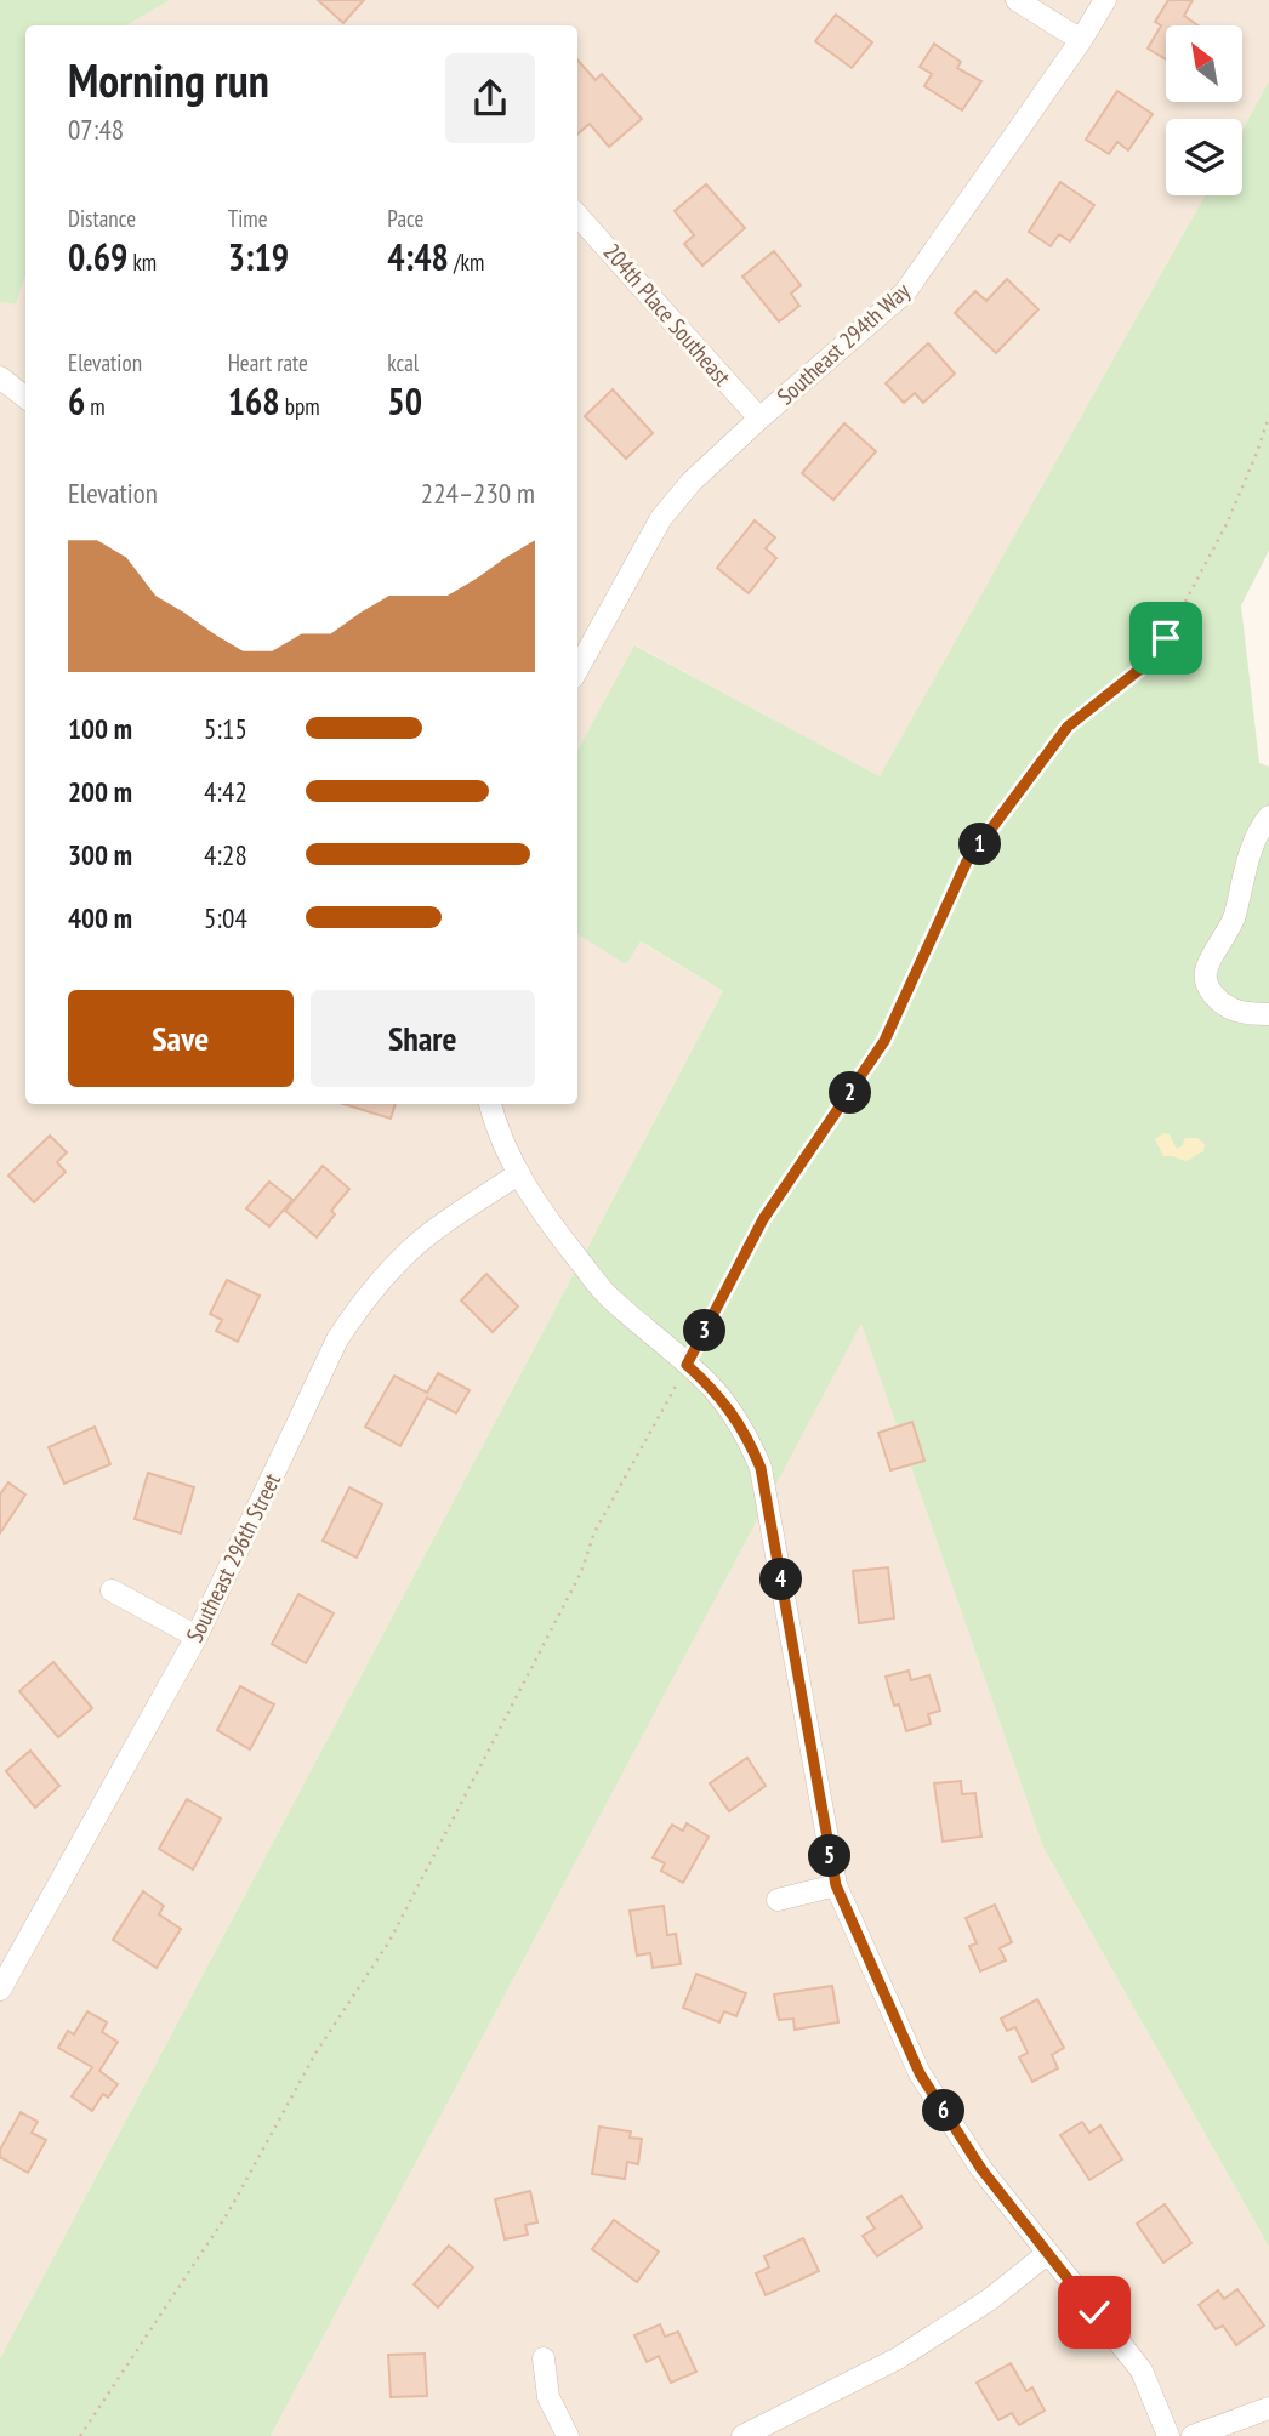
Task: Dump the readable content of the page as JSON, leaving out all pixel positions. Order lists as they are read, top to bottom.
{
  "streets": {
    "street": ["204th Place Southeast", "Southeast 294th Way", "Southeast 296th Street"]
  },
  "crossings": [
    ["204th Place Southeast", "Southeast 294th Way"]
  ],
  "north": "top left",
  "page": {
    "heading": ["Morning run", "07:48"],
    "stats": [
      ["Distance", "0.69 km"],
      ["Time", "3:19"],
      ["Pace", "4:48 /km"],
      ["Elevation", "6 m"],
      ["Heart rate", "168 bpm"],
      ["kcal", "50"]
    ],
    "chart": ["Elevation", "224–230 m"],
    "list": [
      {
        "name": "100 m",
        "note": "5:15"
      },
      {
        "name": "200 m",
        "note": "4:42"
      },
      {
        "name": "300 m",
        "note": "4:28"
      },
      {
        "name": "400 m",
        "note": "5:04"
      }
    ],
    "pins": [
      "1",
      "2",
      "3",
      "4",
      "5",
      "6"
    ],
    "buttons": ["Save", "Share"]
  }
}
